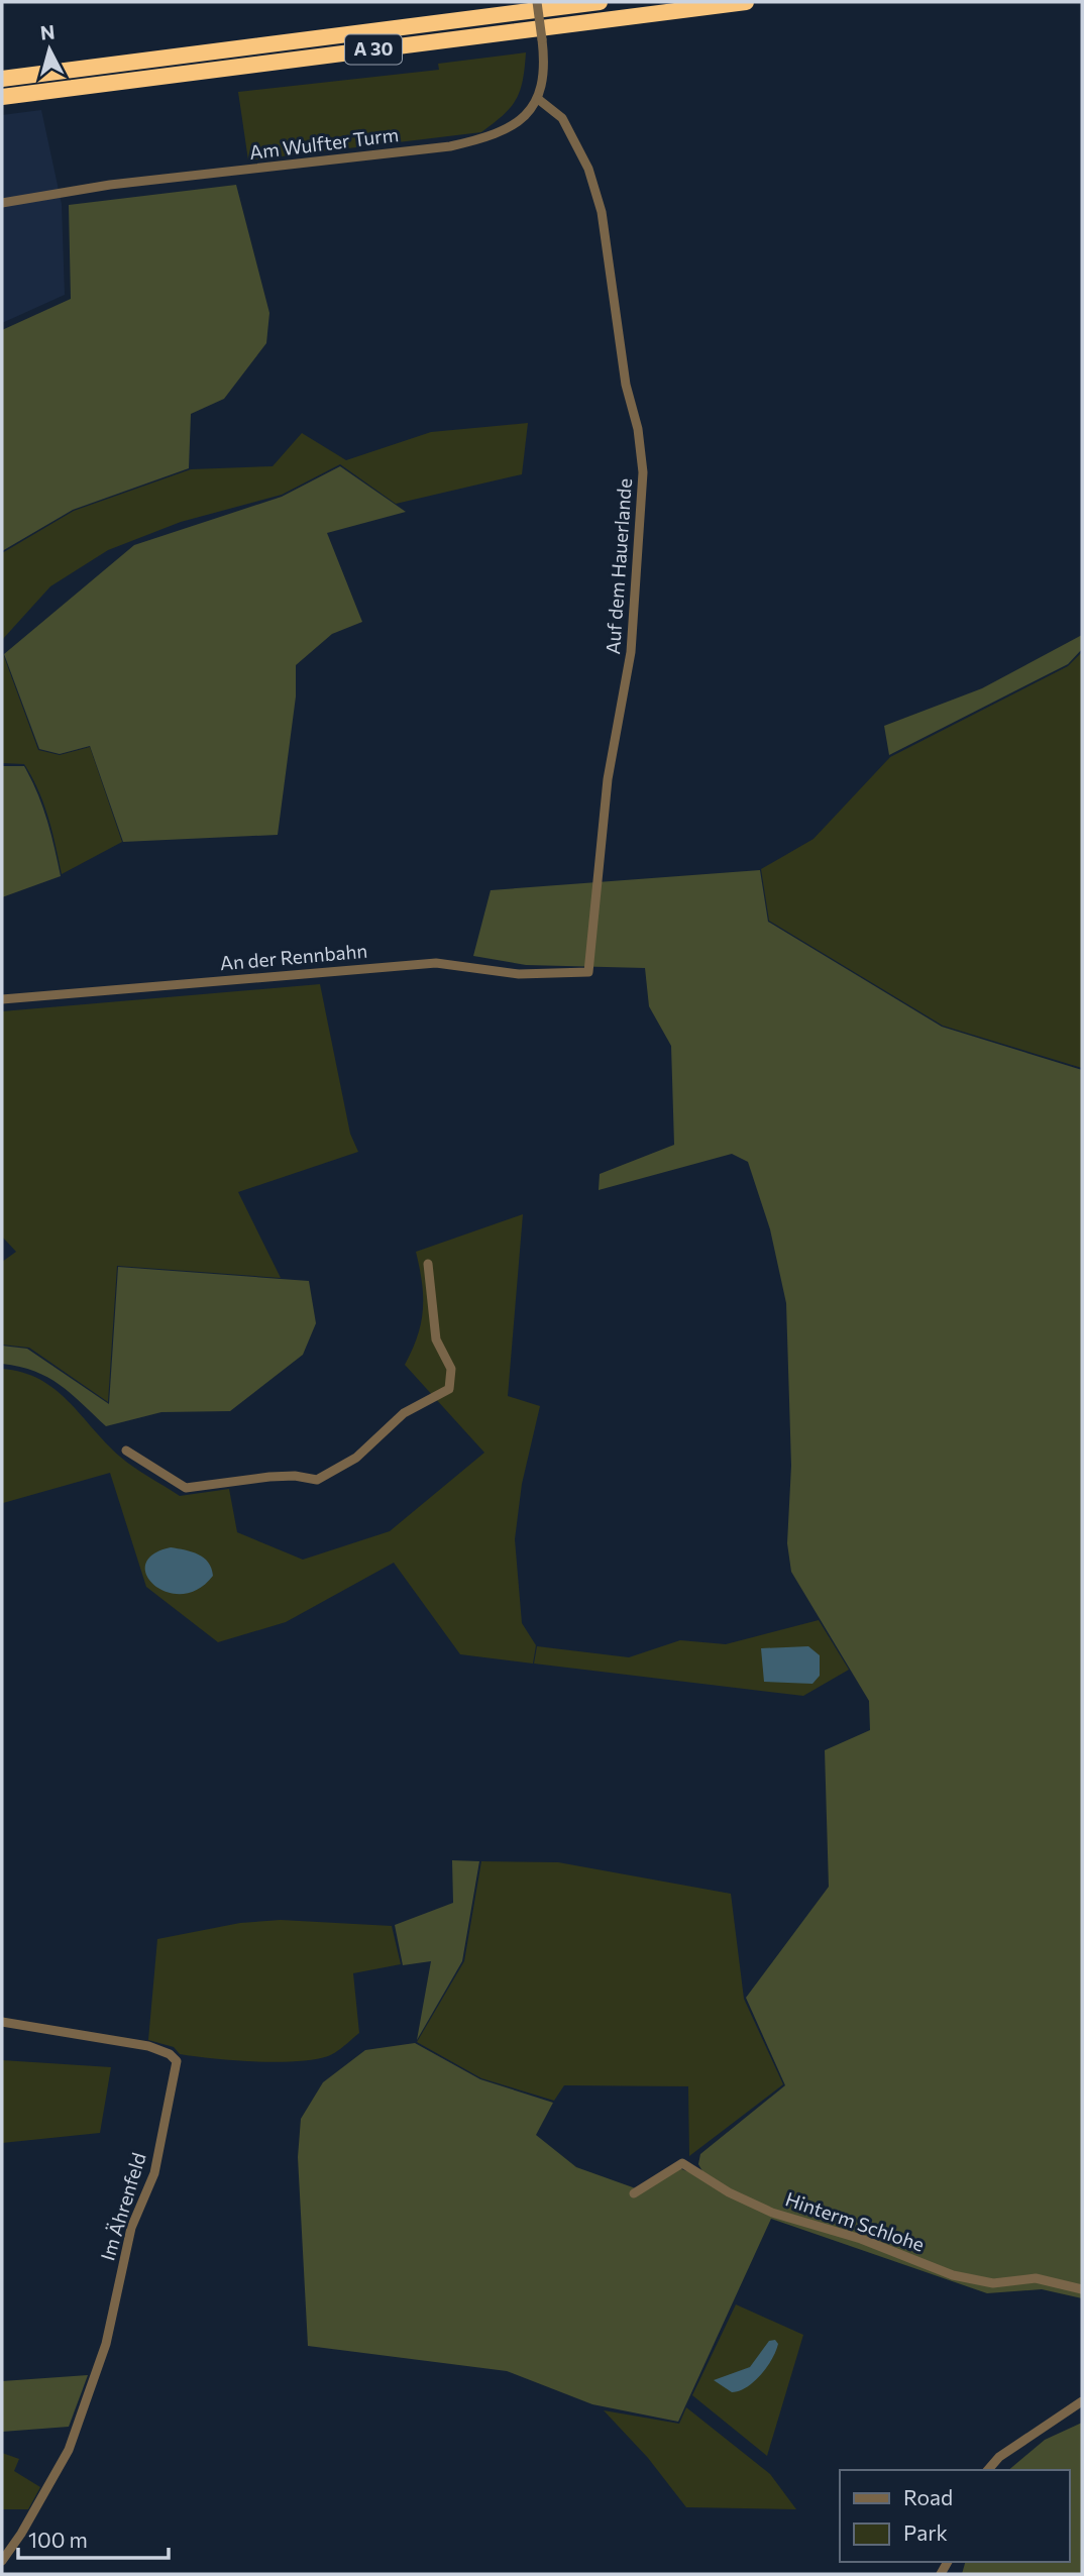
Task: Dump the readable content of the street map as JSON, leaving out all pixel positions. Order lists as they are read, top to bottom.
{
  "streets": {
    "highway": ["A 30"],
    "street": [
      "Am Wulfter Turm",
      "Auf dem Hauerlande",
      "An der Rennbahn",
      "Im Ährenfeld",
      "Hinterm Schlohe"
    ]
  },
  "crossings": [
    ["Am Wulfter Turm", "Auf dem Hauerlande"],
    ["Auf dem Hauerlande", "An der Rennbahn"]
  ],
  "legend": ["Road", "Park"],
  "scale_bar": "100 m",
  "north": "top"
}
